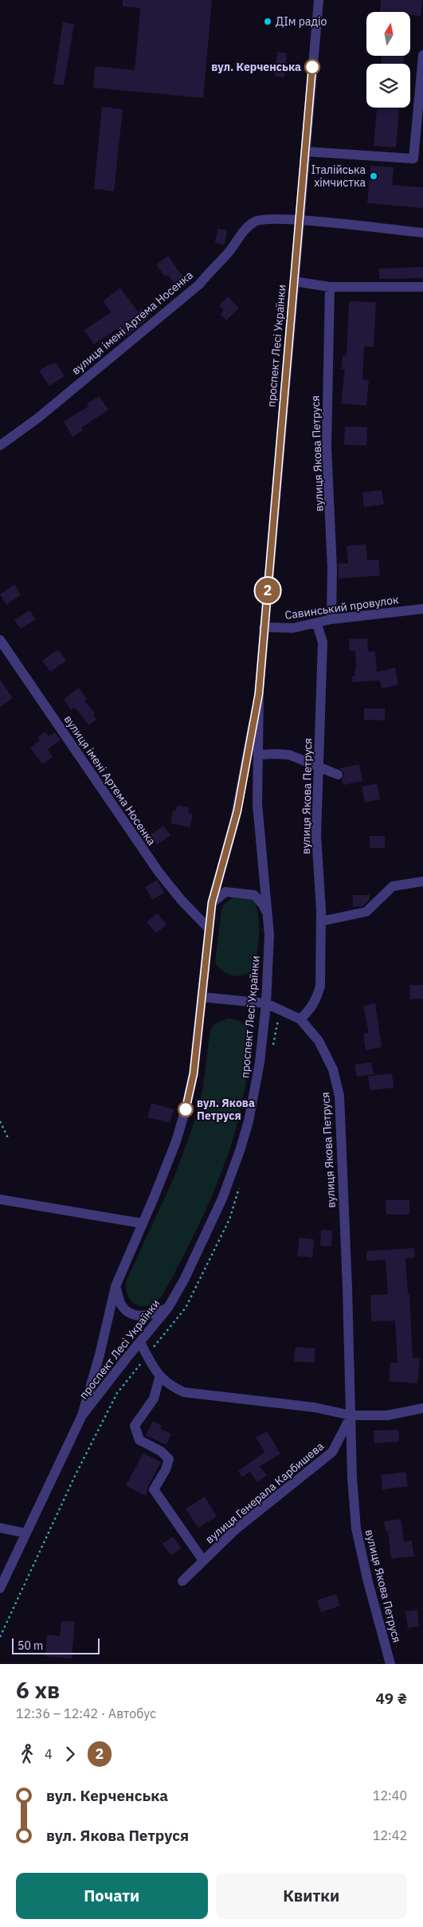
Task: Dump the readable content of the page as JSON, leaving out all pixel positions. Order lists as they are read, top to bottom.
{
  "streets": {
    "street": [
      "вулиця імені Артема Носенка",
      "проспект Лесі Українки",
      "вулиця Якова Петруся",
      "Савинський провулок",
      "вулиця Генерала Карбишева"
    ]
  },
  "crossings": [
    ["вулиця імені Артема Носенка", "проспект Лесі Українки"],
    ["проспект Лесі Українки", "Савинський провулок"],
    ["вулиця Якова Петруся", "Савинський провулок"],
    ["вулиця Якова Петруся", "вулиця Генерала Карбишева"]
  ],
  "places": [
    "ДІм радіо",
    "вул. Керченська",
    "Італійська хімчистка",
    "вул. Якова Петруся"
  ],
  "lines": ["bus line 2"],
  "scale_bar": "50 m",
  "north": "top",
  "page": {
    "on_map": "2",
    "scale": "50 m",
    "heading": ["6 хв", "12:36 – 12:42 · Автобус", "49 ₴"],
    "legs": ["4", "2"],
    "list": [
      {
        "name": "вул. Керченська",
        "value": "12:40"
      },
      {
        "name": "вул. Якова Петруся",
        "value": "12:42"
      }
    ],
    "buttons": ["Почати", "Квитки"]
  }
}
